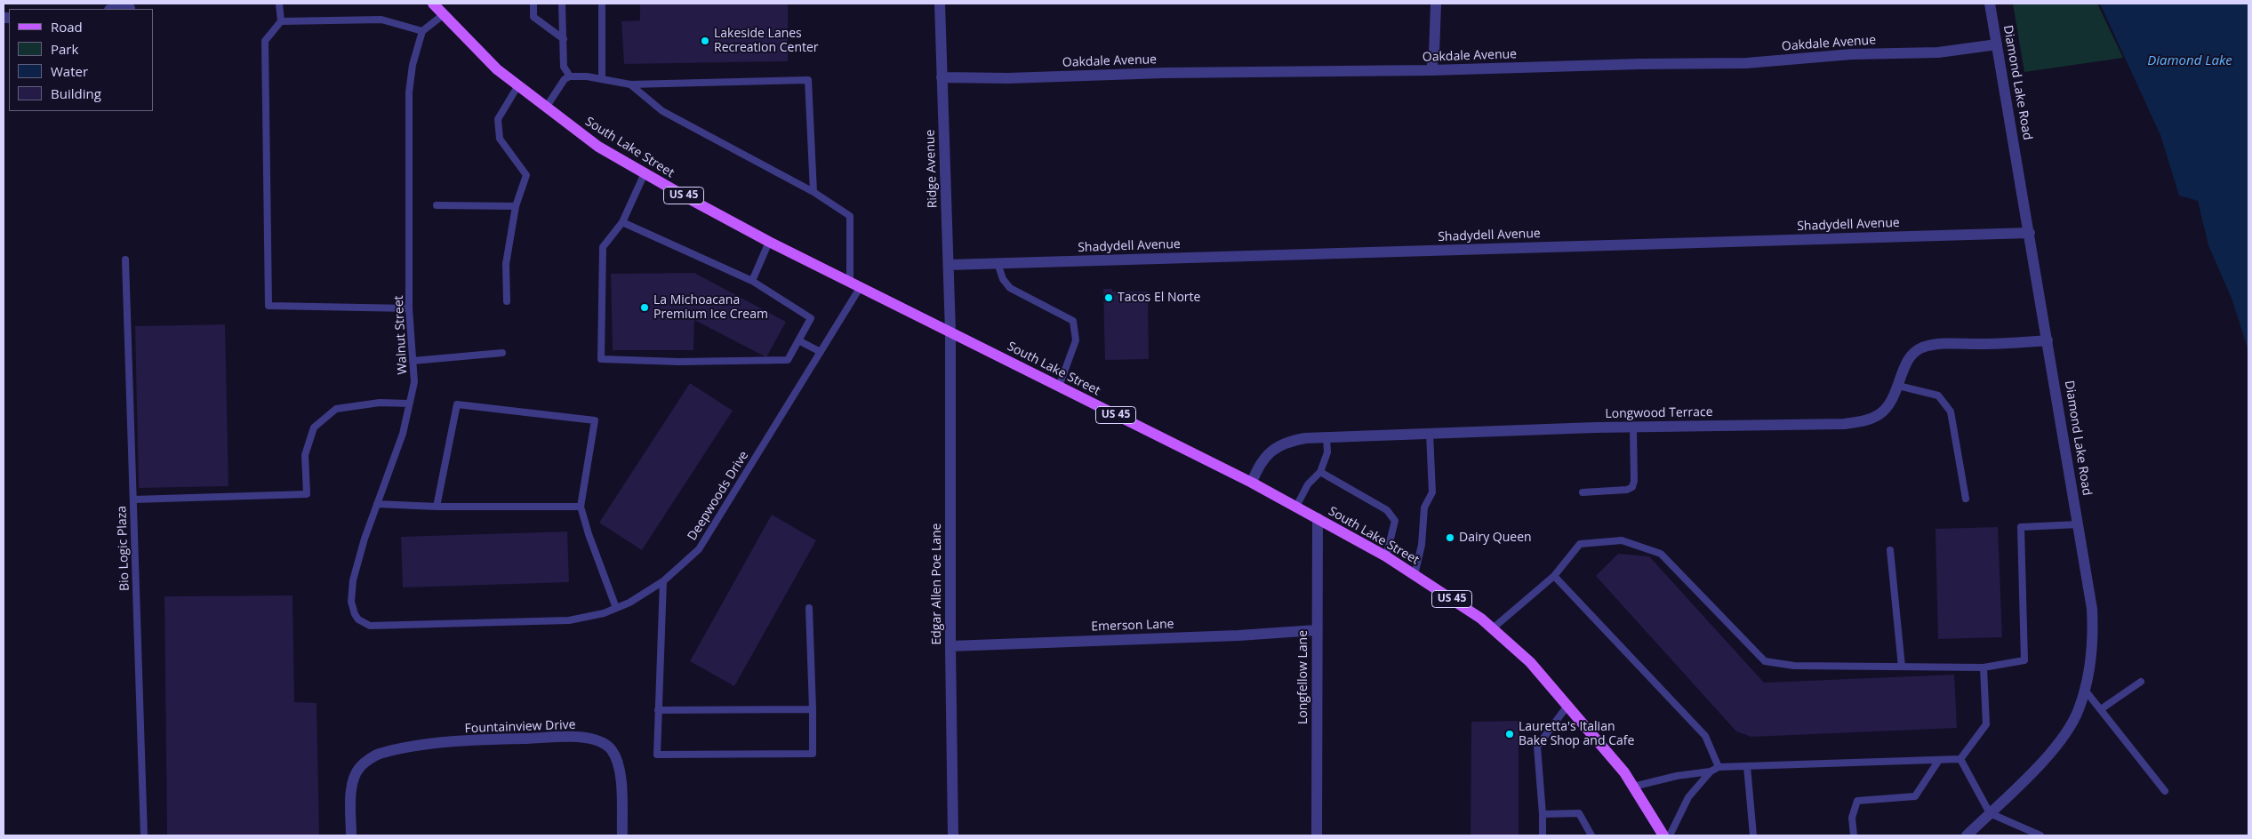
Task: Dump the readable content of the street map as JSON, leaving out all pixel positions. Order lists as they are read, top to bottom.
{
  "streets": {
    "main road": ["South Lake Street", "US 45"],
    "street": [
      "Oakdale Avenue",
      "Diamond Lake Road",
      "Ridge Avenue",
      "Shadydell Avenue",
      "Longwood Terrace",
      "Edgar Allen Poe Lane",
      "Emerson Lane",
      "Longfellow Lane",
      "Fountainview Drive"
    ],
    "lane": ["Walnut Street", "Deepwoods Drive", "Bio Logic Plaza"]
  },
  "crossings": [
    ["Oakdale Avenue", "Diamond Lake Road"],
    ["Oakdale Avenue", "Ridge Avenue"],
    ["Diamond Lake Road", "Shadydell Avenue"],
    ["Diamond Lake Road", "Longwood Terrace"],
    ["South Lake Street", "Ridge Avenue"],
    ["South Lake Street", "Longwood Terrace"],
    ["South Lake Street", "Deepwoods Drive"],
    ["South Lake Street", "Edgar Allen Poe Lane"],
    ["South Lake Street", "Longfellow Lane"],
    ["Ridge Avenue", "Shadydell Avenue"],
    ["Ridge Avenue", "Edgar Allen Poe Lane"],
    ["Walnut Street", "Deepwoods Drive"],
    ["Edgar Allen Poe Lane", "Emerson Lane"],
    ["Emerson Lane", "Longfellow Lane"]
  ],
  "water": ["Diamond Lake"],
  "places": [
    "Lakeside Lanes Recreation Center",
    "Tacos El Norte",
    "La Michoacana Premium Ice Cream",
    "Dairy Queen",
    "Lauretta's Italian Bake Shop and Cafe"
  ],
  "legend": [
    "Road",
    "Park",
    "Water",
    "Building"
  ]
}
